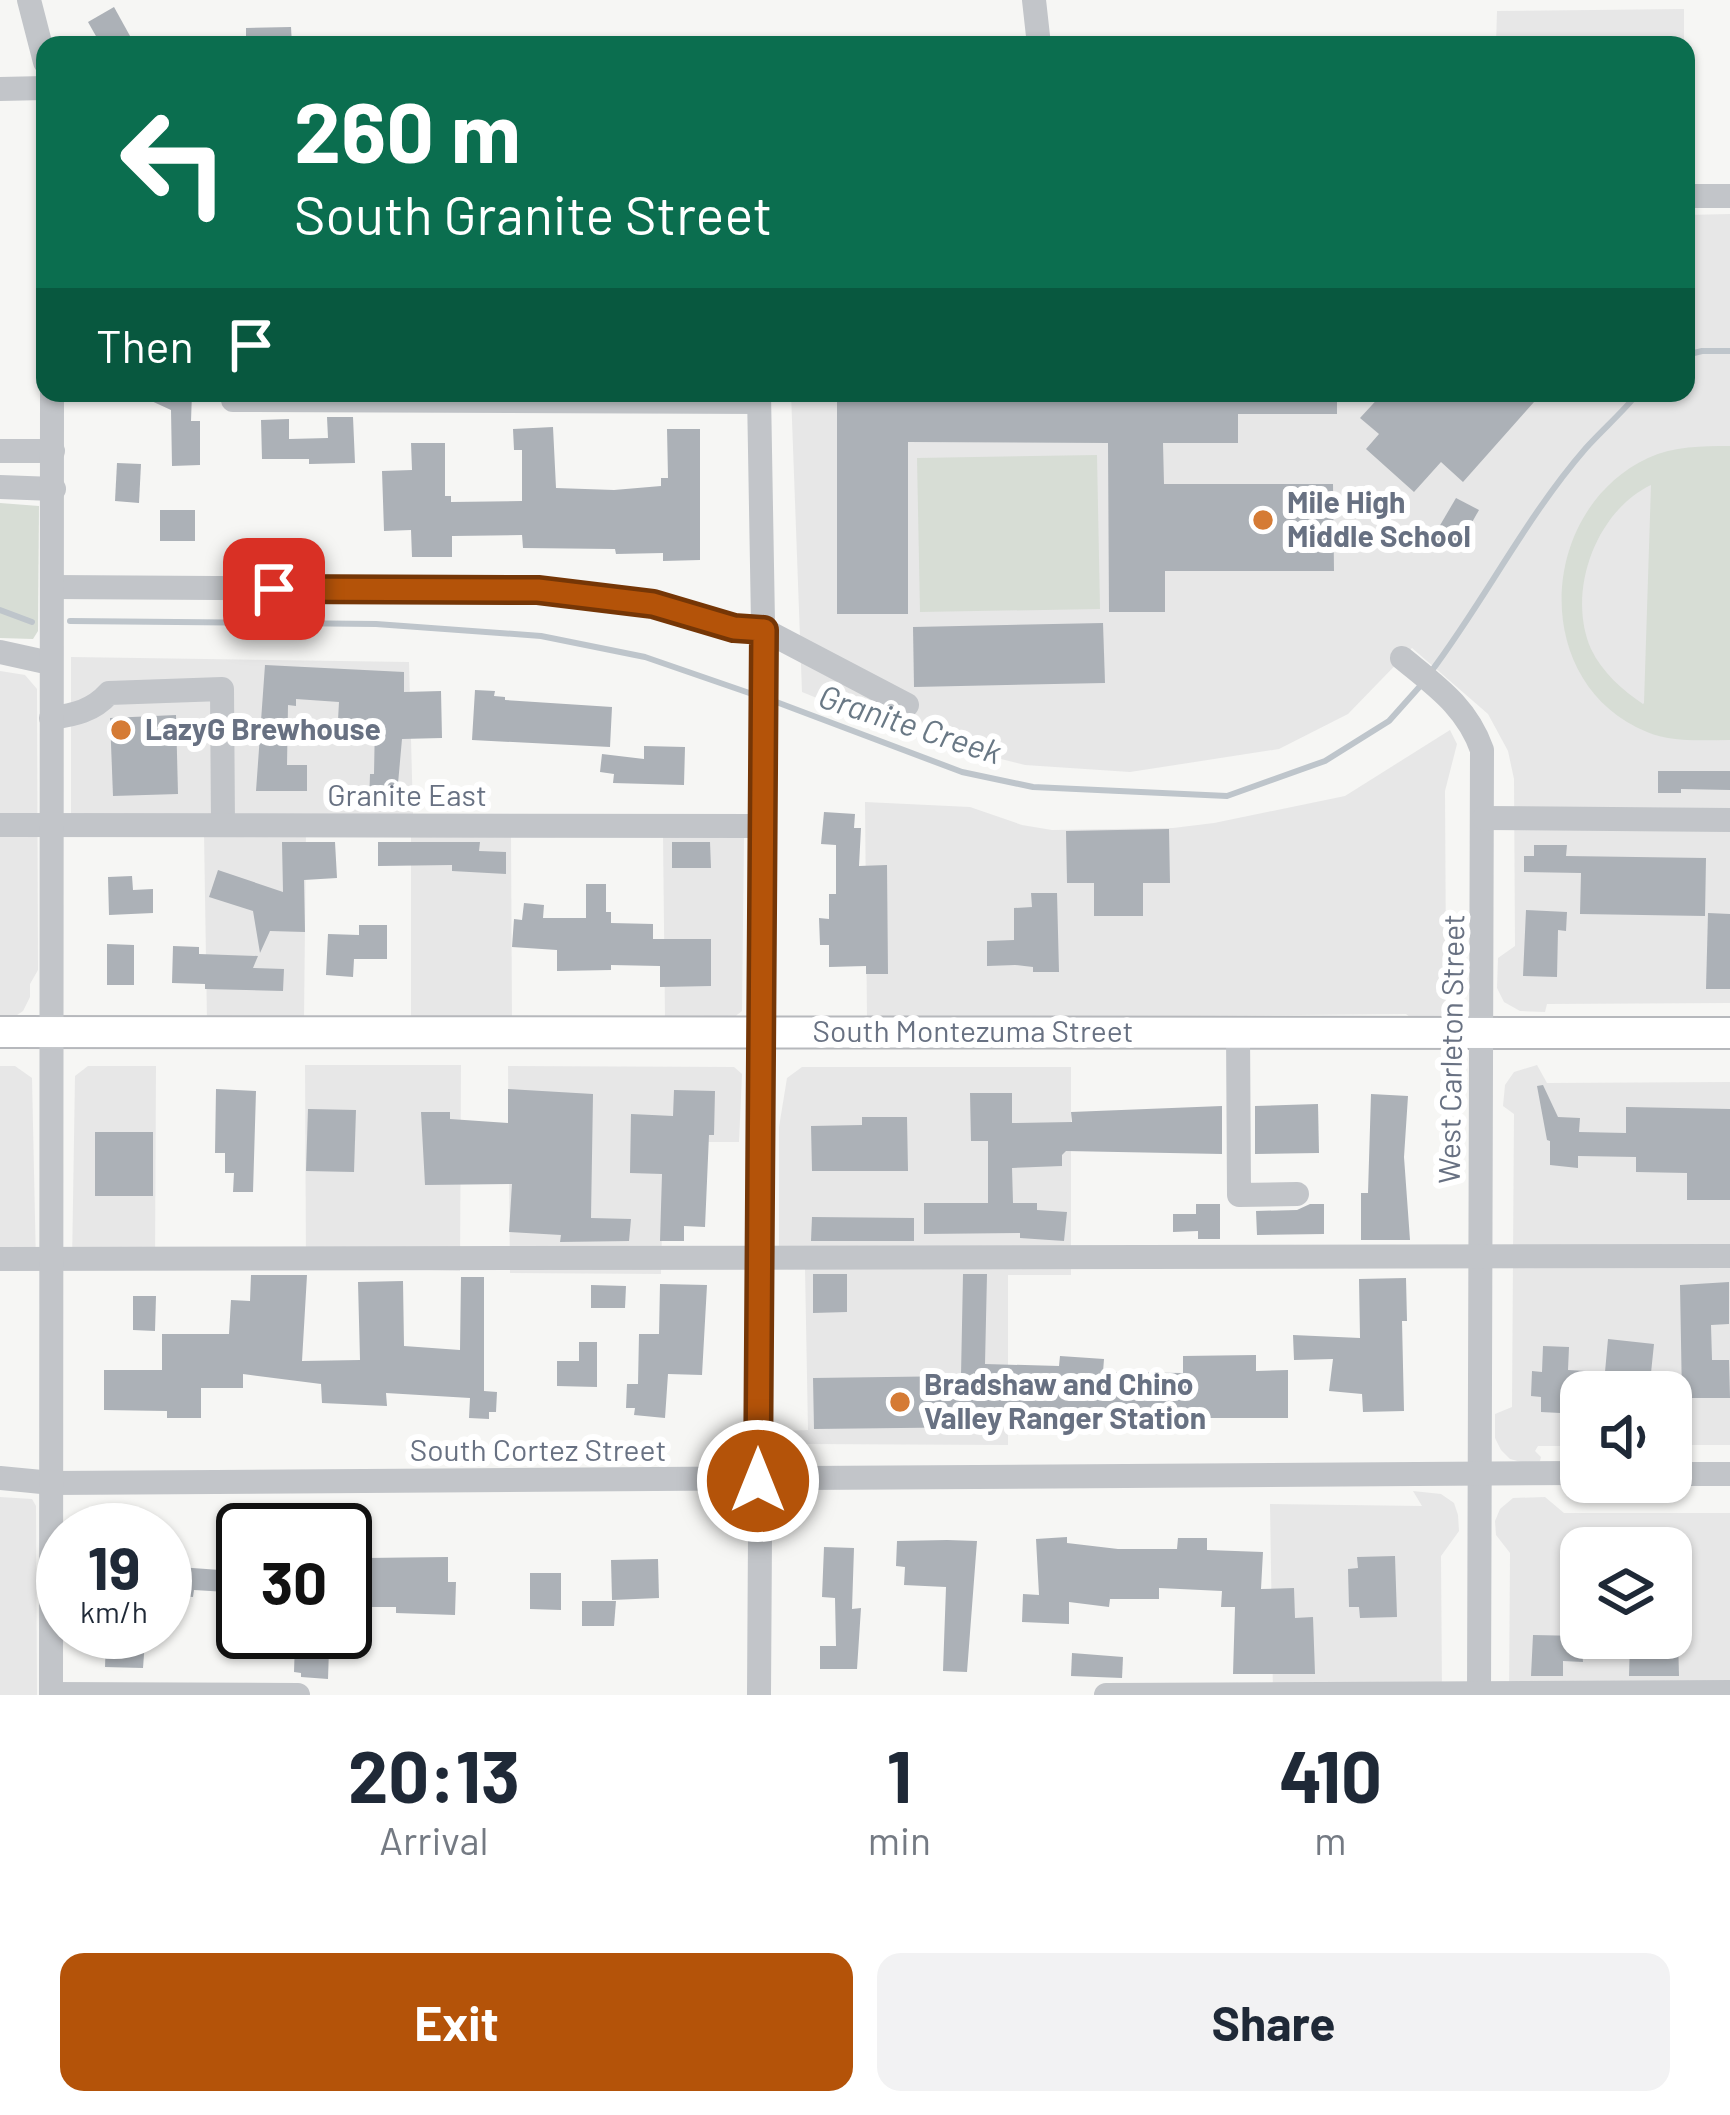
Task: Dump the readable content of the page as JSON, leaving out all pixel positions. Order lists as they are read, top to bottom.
{
  "streets": {
    "main road": ["South Montezuma Street"],
    "street": ["Granite East", "West Carleton Street", "South Cortez Street"]
  },
  "crossings": [
    ["South Montezuma Street", "West Carleton Street"],
    ["West Carleton Street", "South Cortez Street"]
  ],
  "water": ["Granite Creek"],
  "places": ["Mile High Middle School", "LazyG Brewhouse", "Bradshaw and Chino Valley Ranger Station"],
  "page": {
    "turn": ["260 m", "South Granite Street"],
    "then": "Then",
    "speed": "19 km/h",
    "limit": "30",
    "eta": [
      "20:13",
      "Arrival",
      "1",
      "min",
      "410",
      "m"
    ],
    "buttons": ["Exit", "Share"]
  }
}
